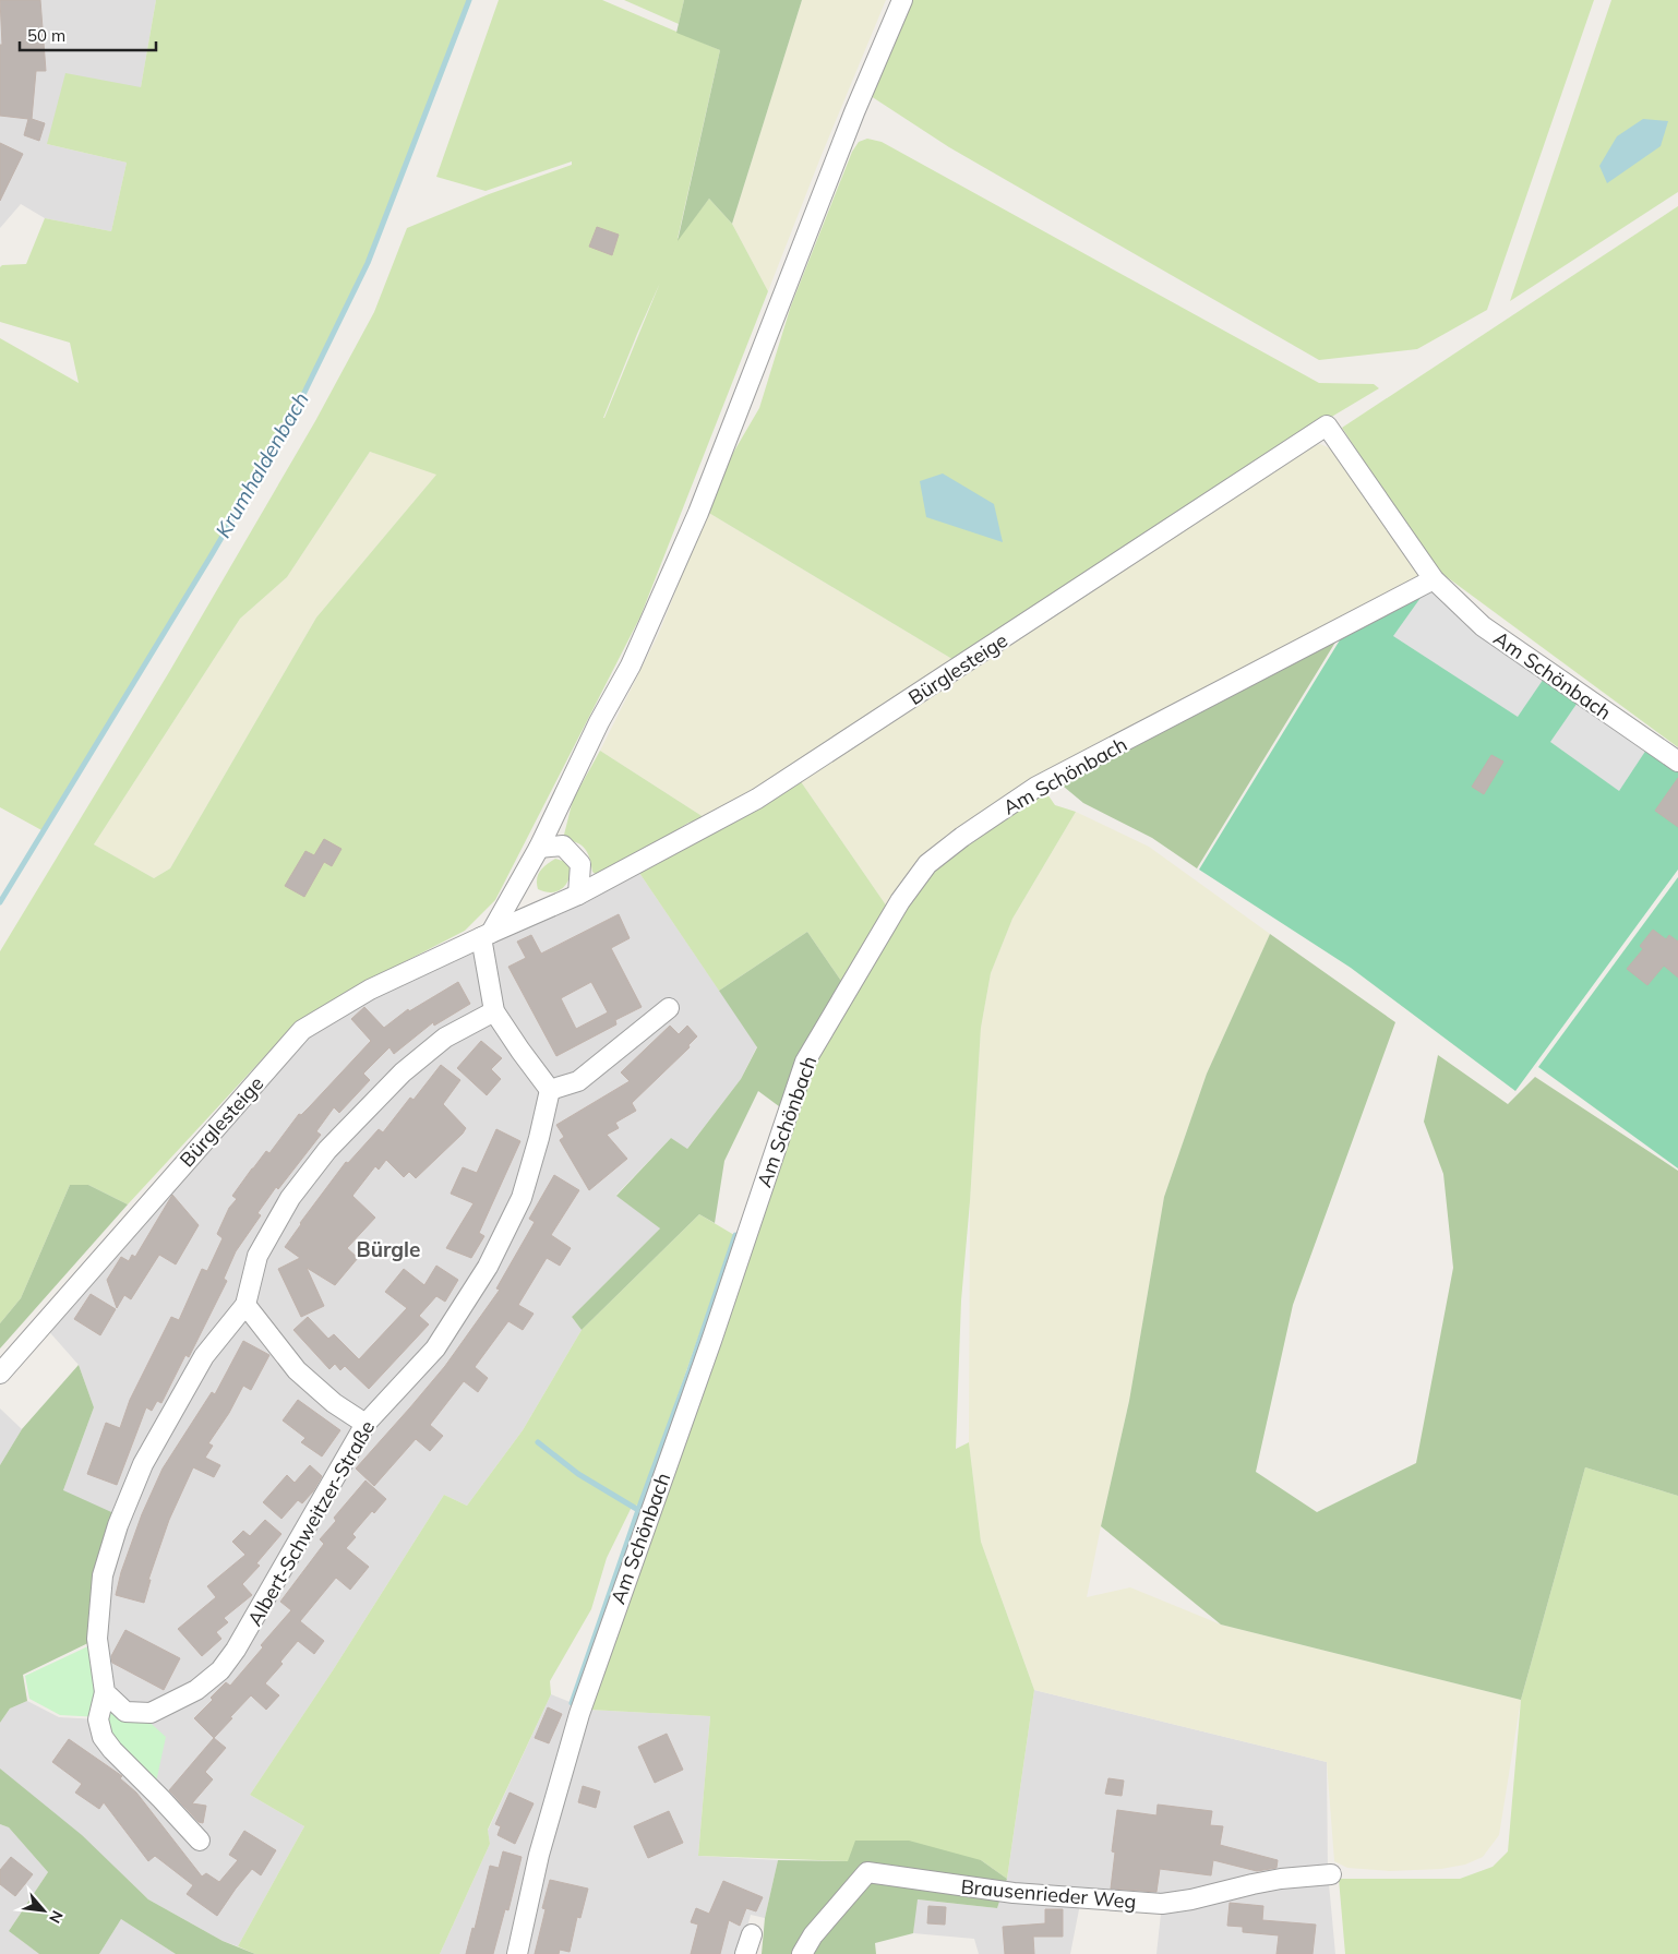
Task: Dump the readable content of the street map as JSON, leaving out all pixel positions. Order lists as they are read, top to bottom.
{
  "streets": {
    "street": [
      "Bürglesteige",
      "Am Schönbach",
      "Albert-Schweitzer-Straße",
      "Brausenrieder Weg"
    ]
  },
  "crossings": [
    ["Bürglesteige", "Am Schönbach"]
  ],
  "districts": ["Bürgle"],
  "water": ["Krumhaldenbach"],
  "scale_bar": "50 m",
  "north": "bottom right"
}
